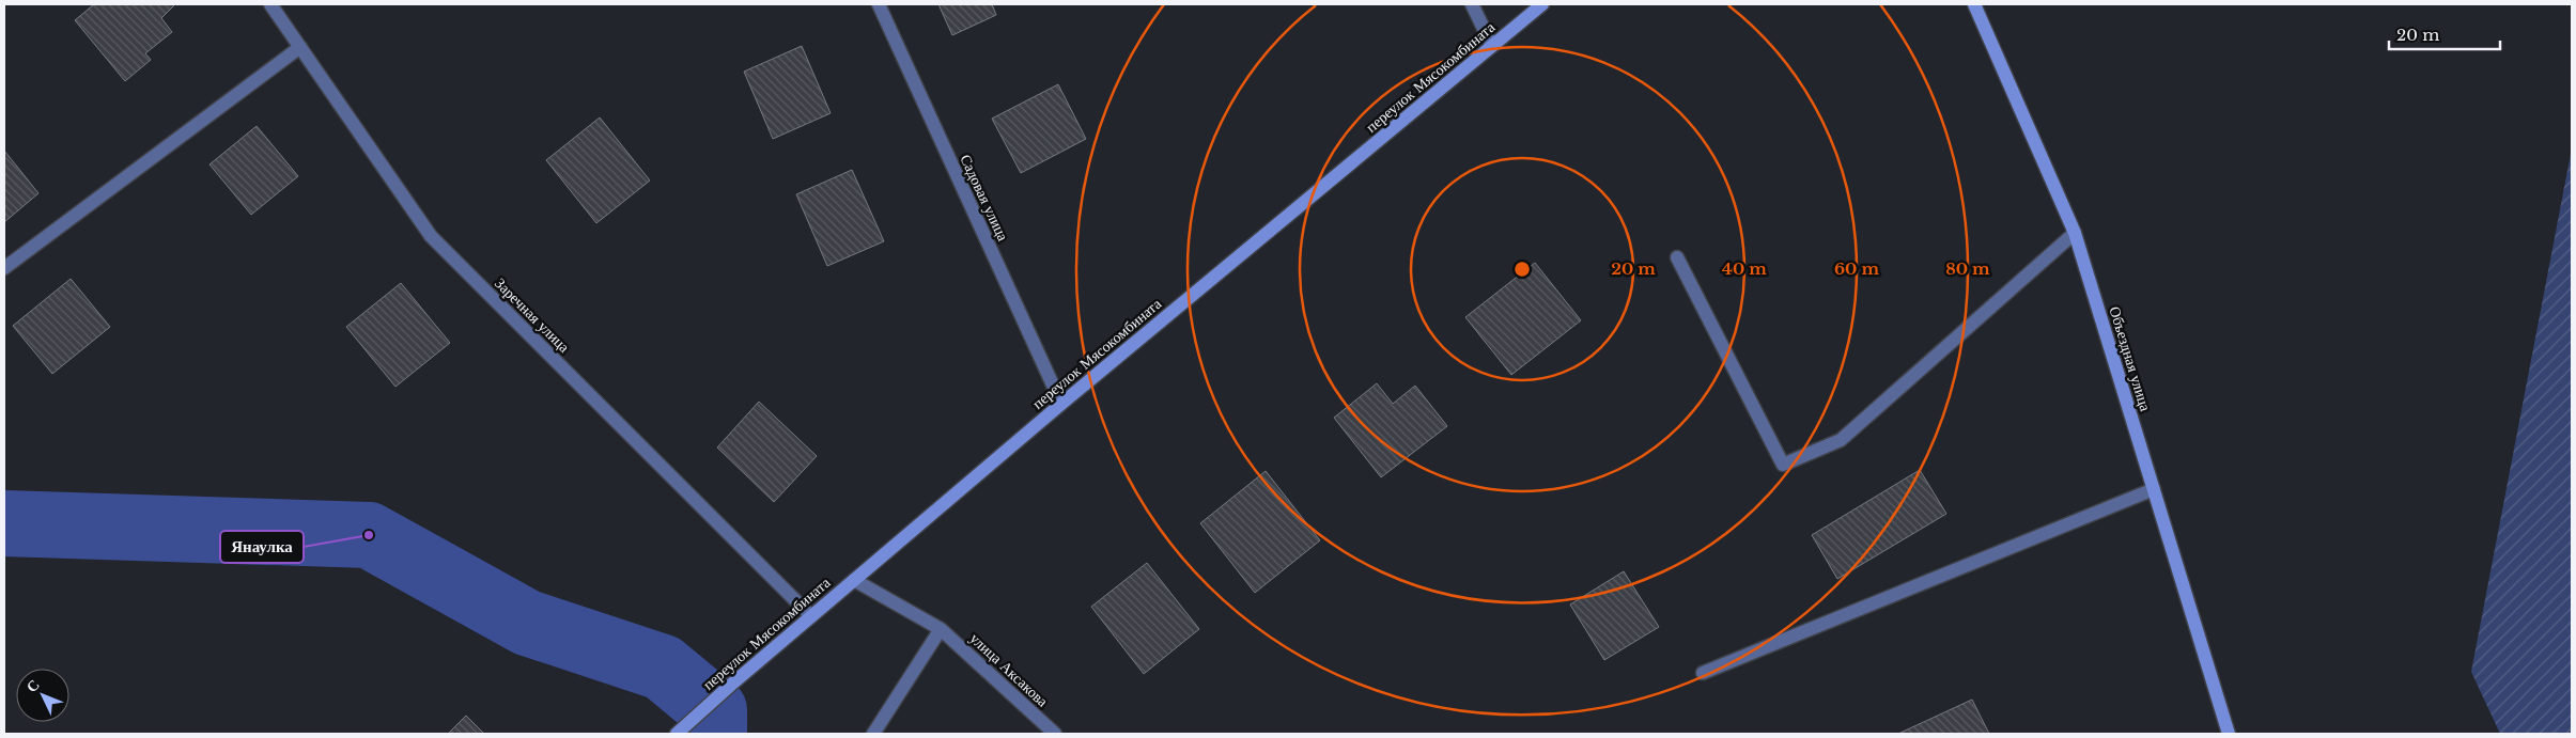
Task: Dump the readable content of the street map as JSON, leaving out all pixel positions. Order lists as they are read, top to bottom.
{
  "streets": {
    "street": [
      "переулок Мясокомбината",
      "Садовая улица",
      "Заречная улица",
      "Объездная улица",
      "улица Аксакова"
    ]
  },
  "crossings": [
    ["переулок Мясокомбината", "Садовая улица"],
    ["переулок Мясокомбината", "Заречная улица"],
    ["переулок Мясокомбината", "улица Аксакова"]
  ],
  "places": ["Янаулка"],
  "scale_bar": "20 m",
  "north": "top left",
  "rings": [
    "20 m",
    "40 m",
    "60 m",
    "80 m"
  ]
}
